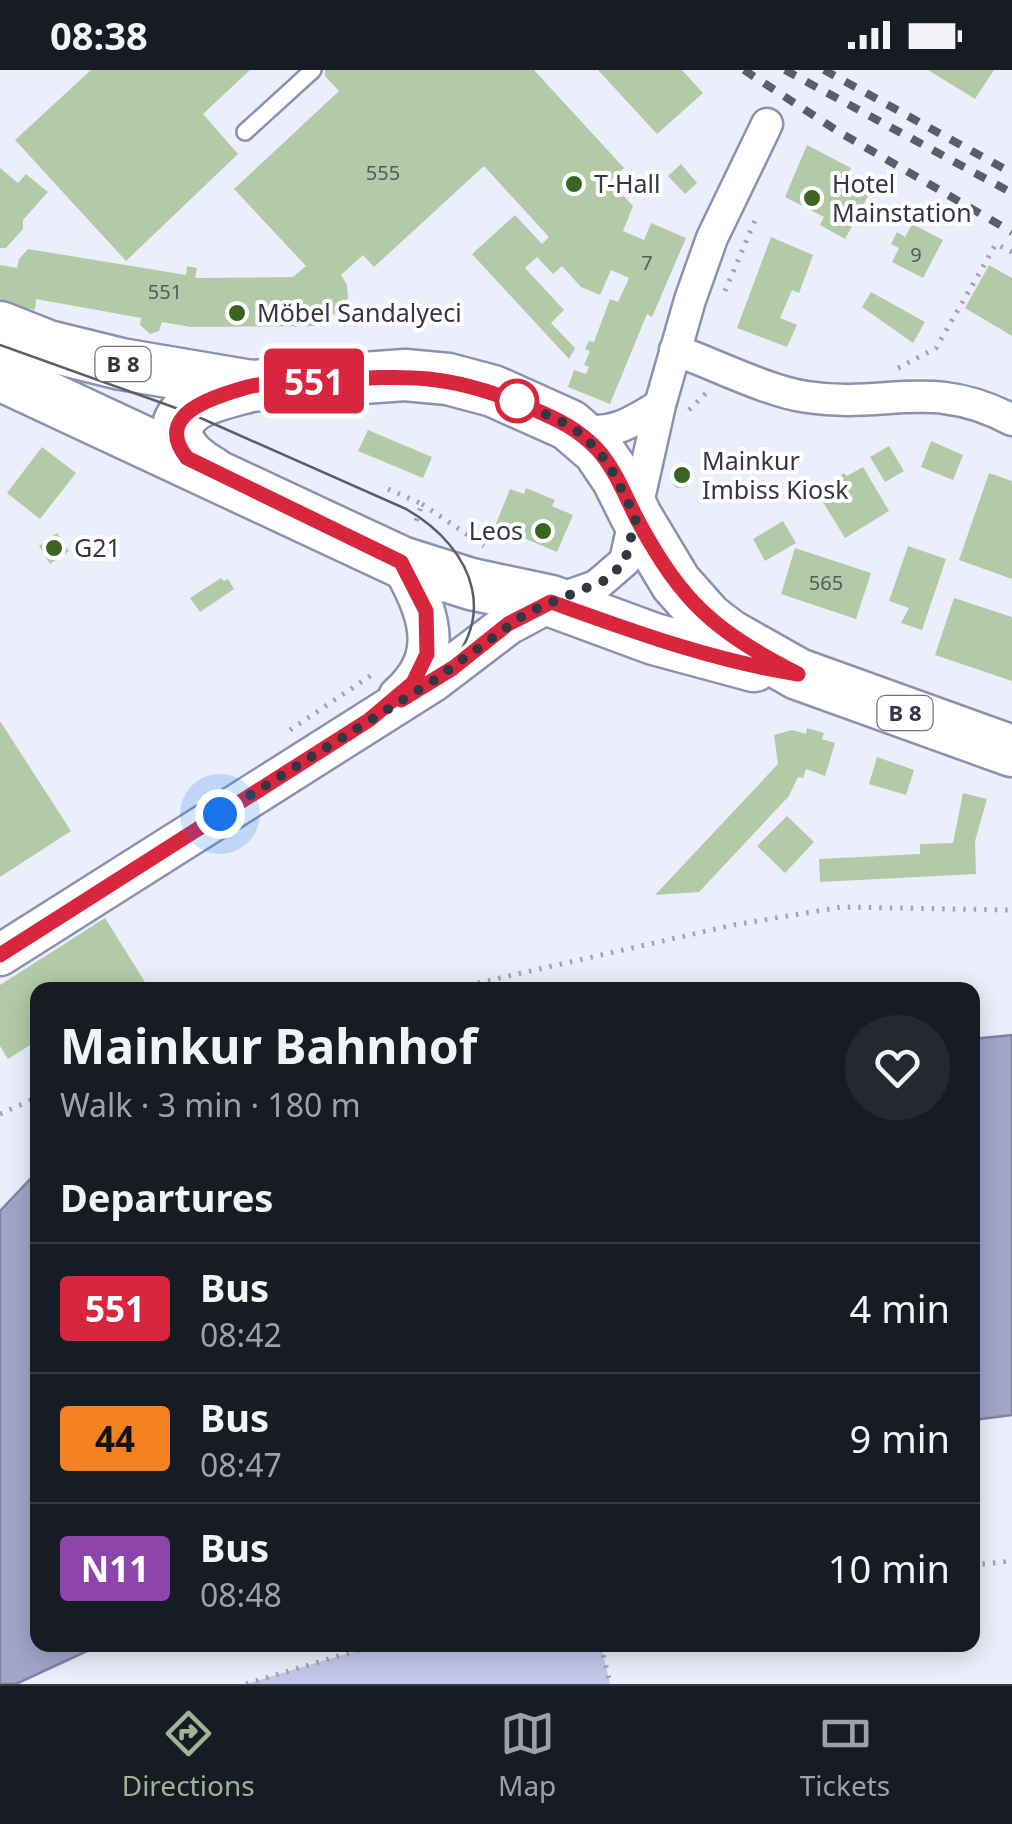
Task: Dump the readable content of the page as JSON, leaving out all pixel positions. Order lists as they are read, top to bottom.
{
  "streets": {
    "main road": ["B 8"]
  },
  "places": [
    "T-Hall",
    "Hotel Mainstation",
    "Möbel Sandalyeci",
    "Mainkur Imbiss Kiosk",
    "Leos",
    "G21"
  ],
  "lines": ["bus line 551"],
  "house_numbers": [
    "555",
    "9",
    "7",
    "551",
    "565"
  ],
  "page": {
    "status": "08:38",
    "on_map": "551",
    "heading": [
      ["Mainkur Bahnhof", "Walk · 3 min · 180 m"],
      "Departures"
    ],
    "list": [
      {
        "mark": "551",
        "name": "Bus",
        "note": "08:42",
        "value": "4 min"
      },
      {
        "mark": "44",
        "name": "Bus",
        "note": "08:47",
        "value": "9 min"
      },
      {
        "mark": "N11",
        "name": "Bus",
        "note": "08:48",
        "value": "10 min"
      }
    ],
    "tabs": ["Directions", "Map", "Tickets"]
  }
}
